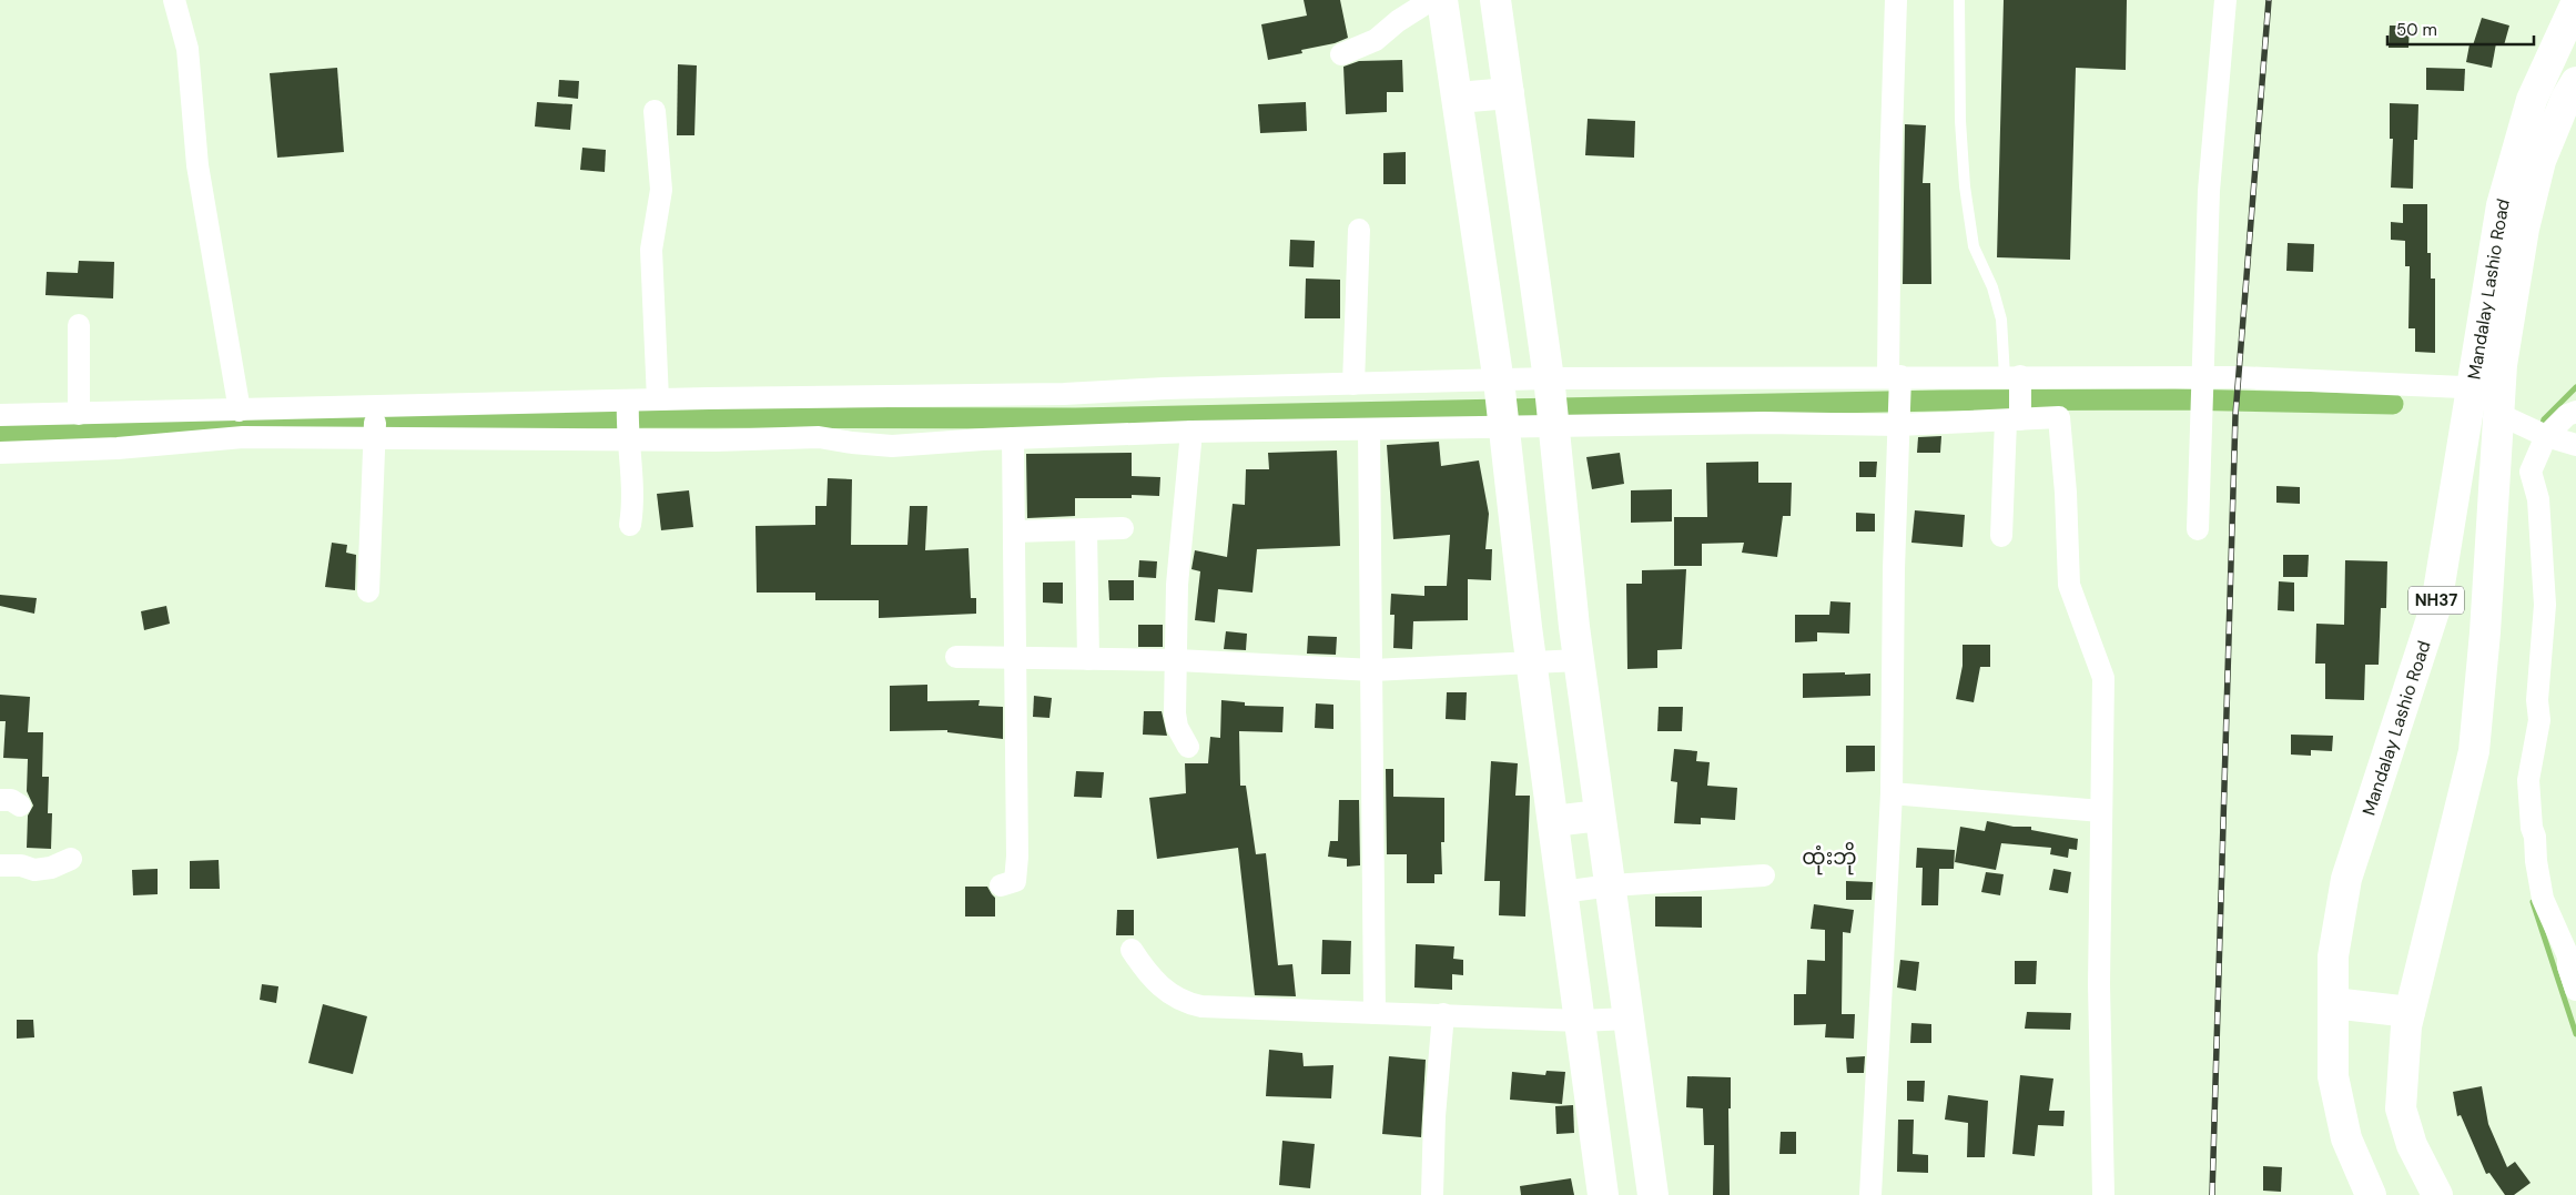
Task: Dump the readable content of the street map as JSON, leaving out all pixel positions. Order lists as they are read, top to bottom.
{
  "streets": {
    "main road": ["Mandalay Lashio Road", "NH37"]
  },
  "districts": ["ထုံးဘို"],
  "scale_bar": "50 m"
}
